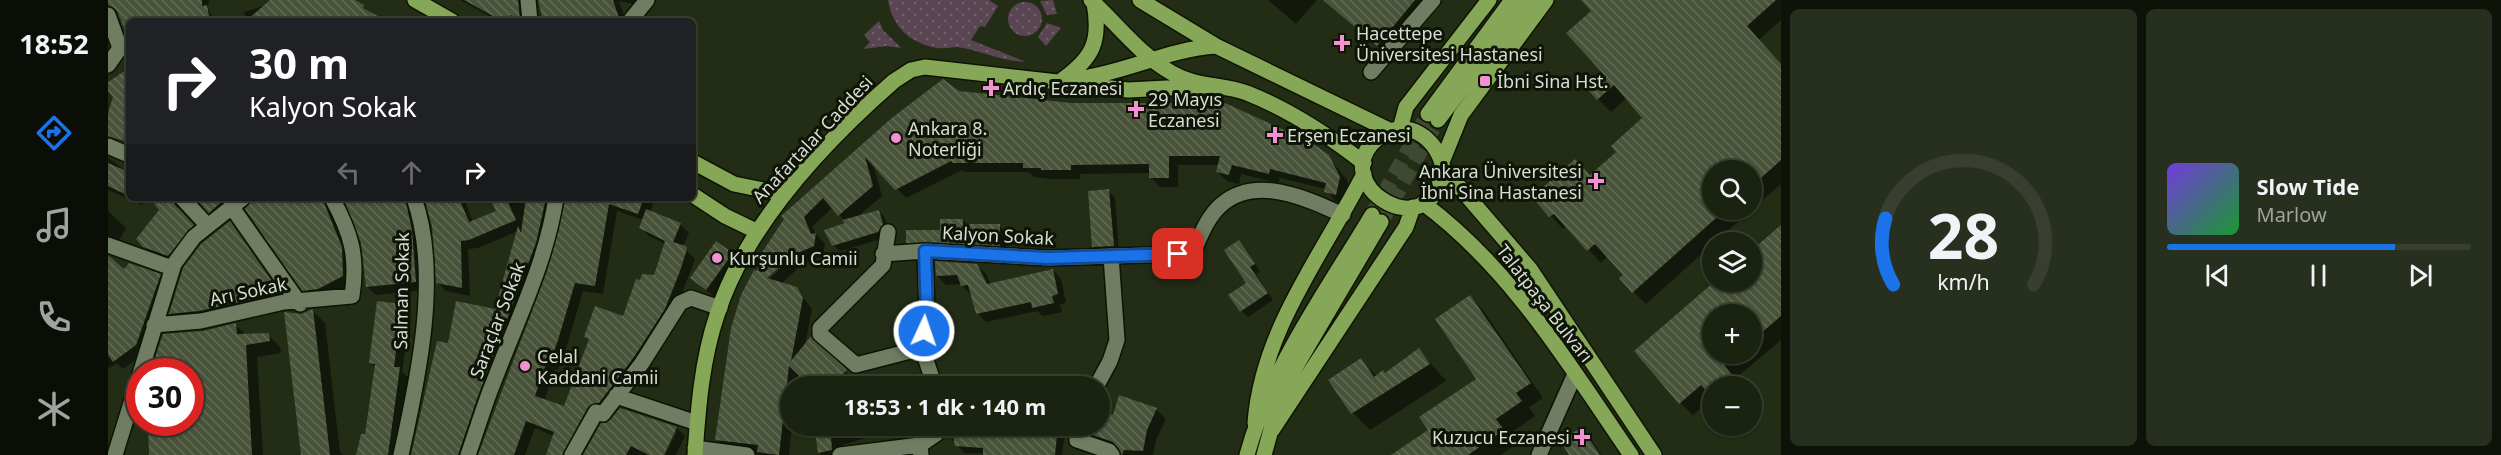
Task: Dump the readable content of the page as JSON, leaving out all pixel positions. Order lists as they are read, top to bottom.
{
  "streets": {
    "main road": ["Anafartalar Caddesi", "Talatpaşa Bulvarı"],
    "street": [
      "Kalyon Sokak",
      "Arı Sokak",
      "Salman Sokak",
      "Saraçlar Sokak"
    ]
  },
  "places": {
    "health": [
      "Hacettepe Üniversitesi Hastanesi",
      "Ardıç Eczanesi",
      "29 Mayıs Eczanesi",
      "Erşen Eczanesi",
      "Ankara Üniversitesi İbni Sina Hastanesi",
      "Kuzucu Eczanesi"
    ],
    "transit": ["İbni Sina Hst."],
    "other": ["Ankara 8. Noterliği", "Kurşunlu Camii", "Celal Kaddani Camii"]
  },
  "page": {
    "tabs": "18:52",
    "turn": ["30 m", "Kalyon Sokak"],
    "map_buttons": ["+", "−"],
    "song": ["Slow Tide", "Marlow"],
    "limit": "30",
    "trip": "18:53 · 1 dk · 140 m",
    "gauge": ["28", "km/h"]
  }
}
